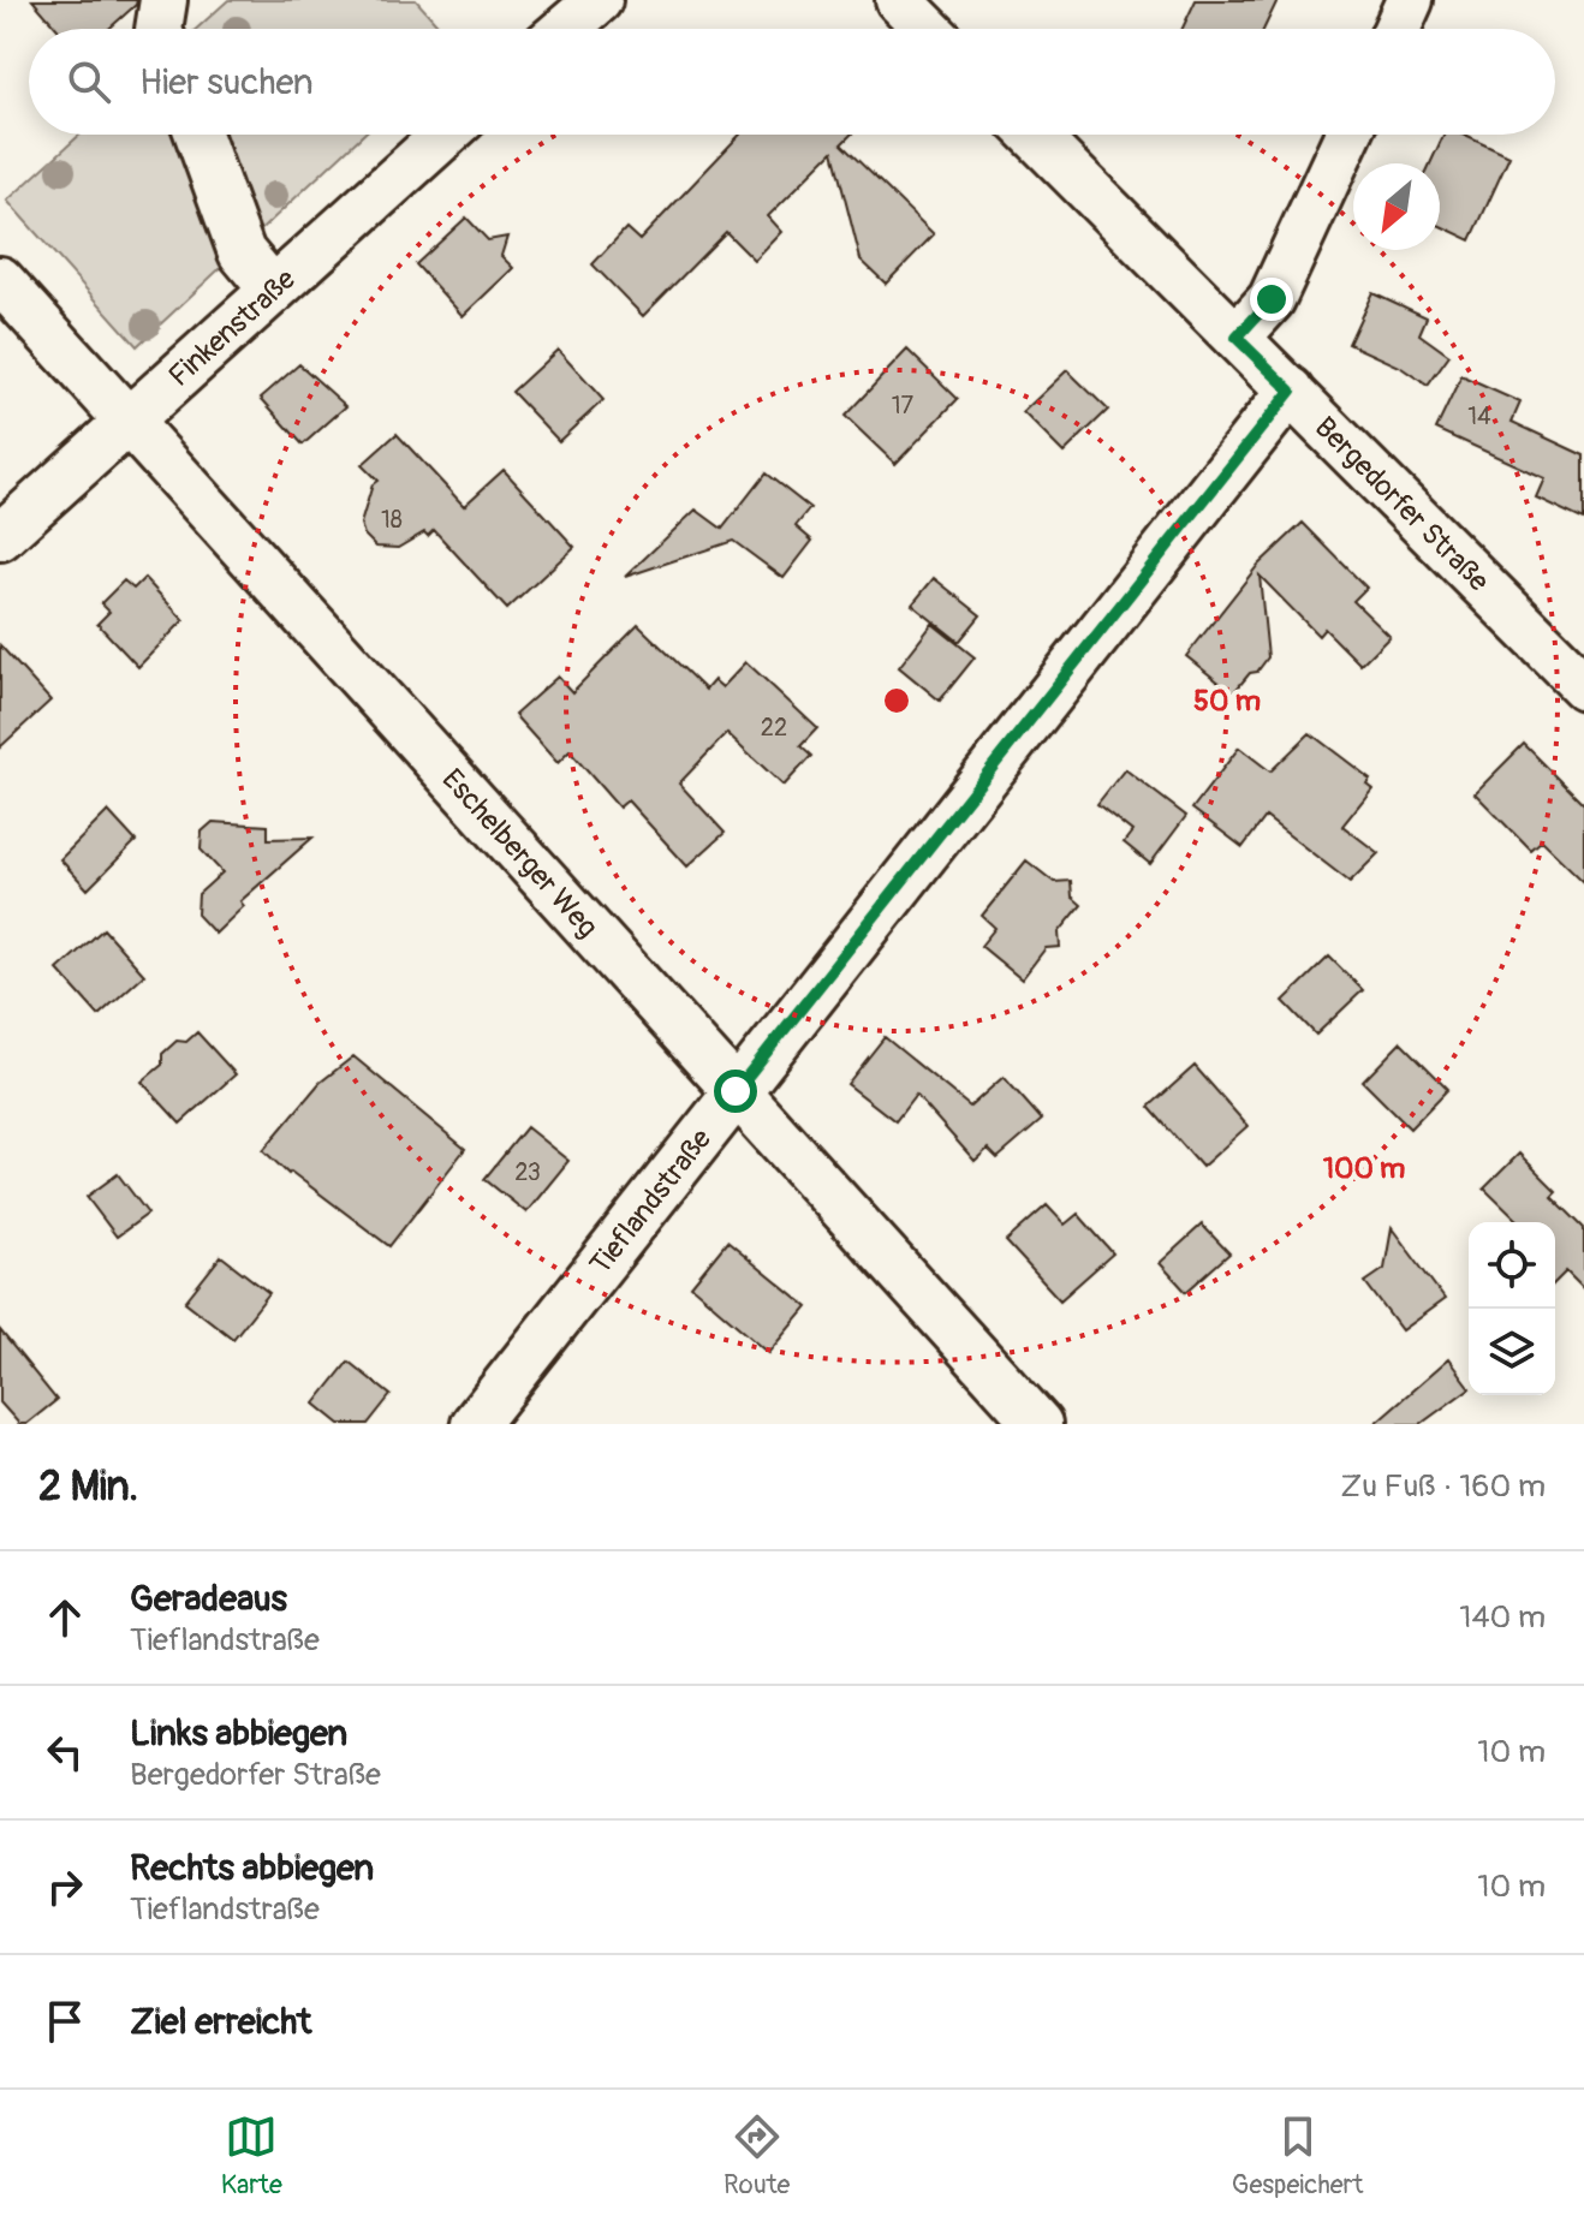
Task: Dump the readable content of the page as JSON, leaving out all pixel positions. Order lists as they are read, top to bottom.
{
  "streets": {
    "street": [
      "Finkenstraße",
      "Bergedorfer Straße",
      "Eschelberger Weg",
      "Tieflandstraße"
    ]
  },
  "crossings": [
    ["Finkenstraße", "Eschelberger Weg"],
    ["Bergedorfer Straße", "Tieflandstraße"],
    ["Eschelberger Weg", "Tieflandstraße"]
  ],
  "house_numbers": [
    "17",
    "14",
    "18",
    "22",
    "23"
  ],
  "north": "bottom left",
  "page": {
    "search": "Hier suchen",
    "heading": ["2 Min.", "Zu Fuß · 160 m"],
    "list": [
      ["Geradeaus", "Tieflandstraße", "140 m"],
      ["Links abbiegen", "Bergedorfer Straße", "10 m"],
      ["Rechts abbiegen", "Tieflandstraße", "10 m"],
      "Ziel erreicht"
    ],
    "nav": ["Karte", "Route", "Gespeichert"]
  },
  "rings": ["50 m", "100 m"]
}
